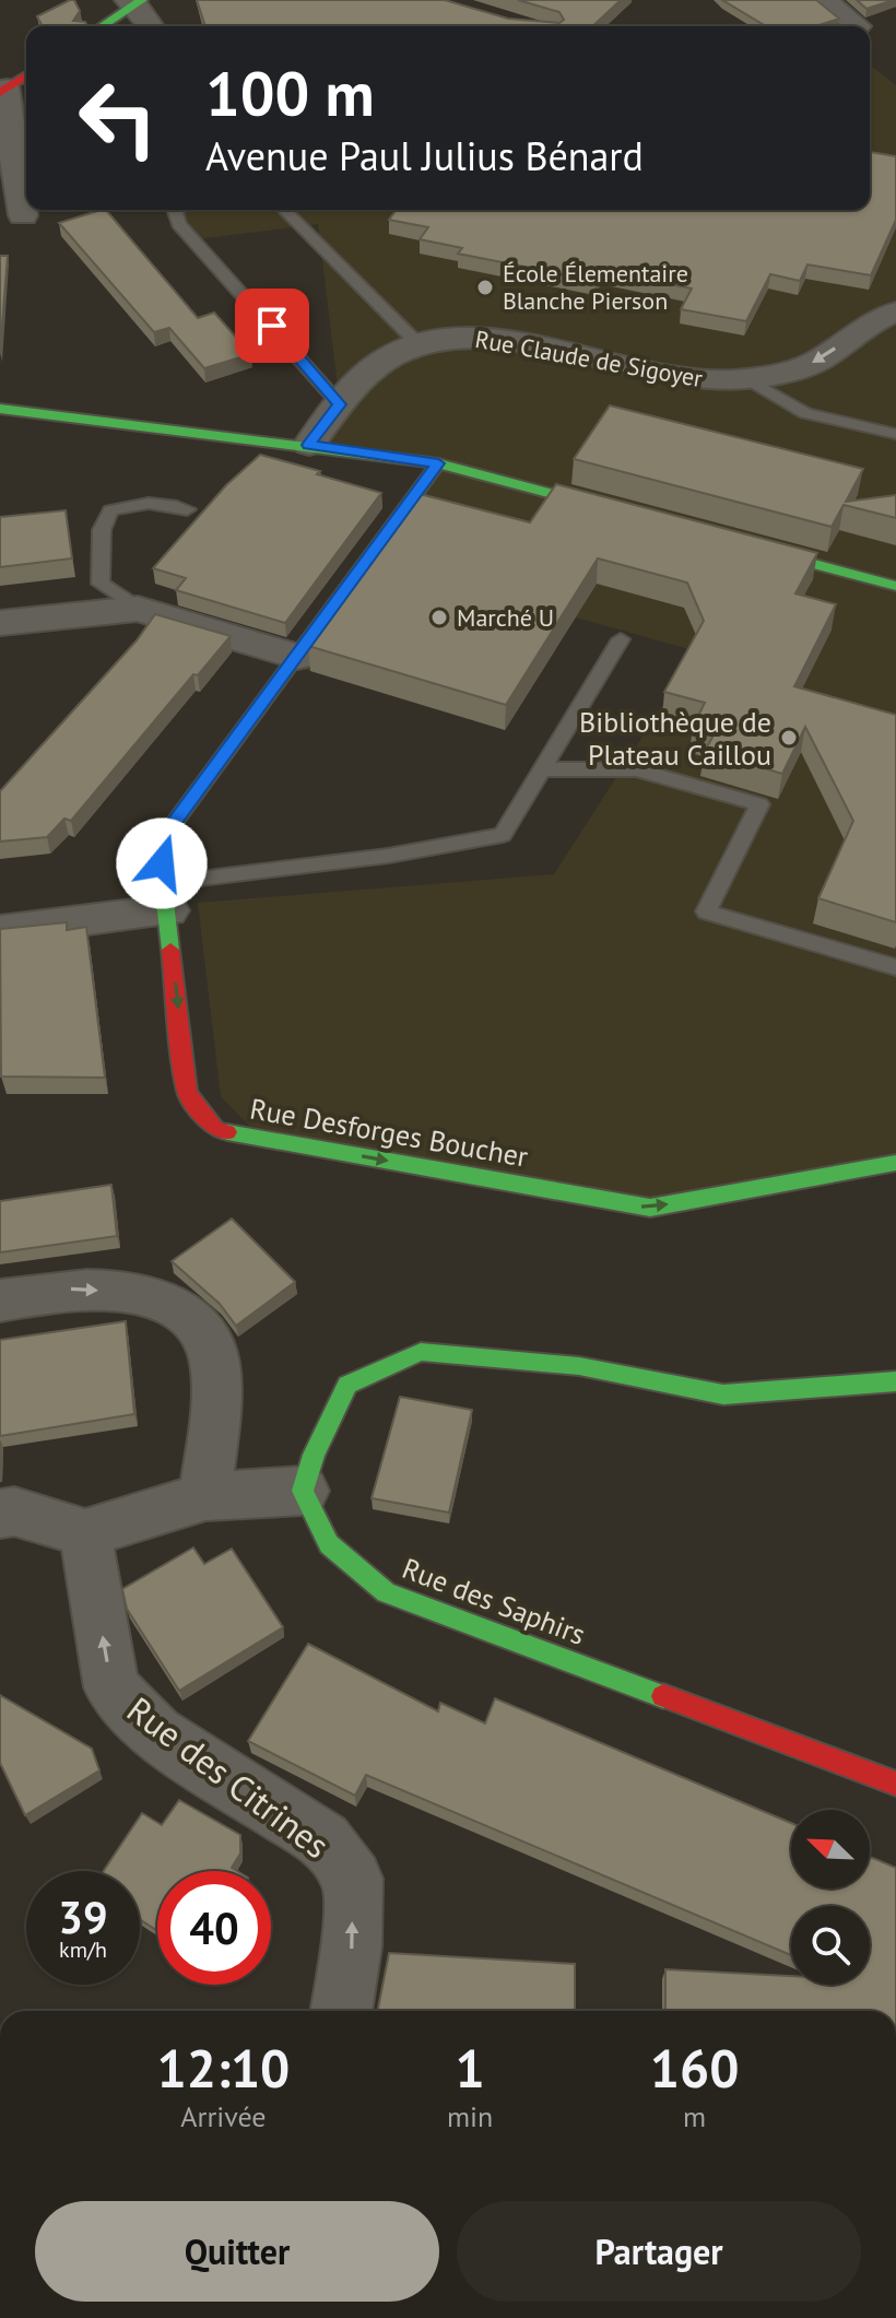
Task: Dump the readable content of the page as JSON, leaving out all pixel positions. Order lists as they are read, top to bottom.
{
  "streets": {
    "street": [
      "Rue Claude de Sigoyer",
      "Rue Desforges Boucher",
      "Rue des Saphirs",
      "Rue des Citrines"
    ]
  },
  "one_way": ["Rue Desforges Boucher", "Rue des Citrines"],
  "places": ["École Élementaire Blanche Pierson", "Marché U", "Bibliothèque de Plateau Caillou"],
  "north": "top left",
  "page": {
    "turn": ["100 m", "Avenue Paul Julius Bénard"],
    "speed": "39 km/h",
    "limit": "40",
    "eta": [
      "12:10",
      "Arrivée",
      "1",
      "min",
      "160",
      "m"
    ],
    "buttons": ["Quitter", "Partager"]
  }
}
